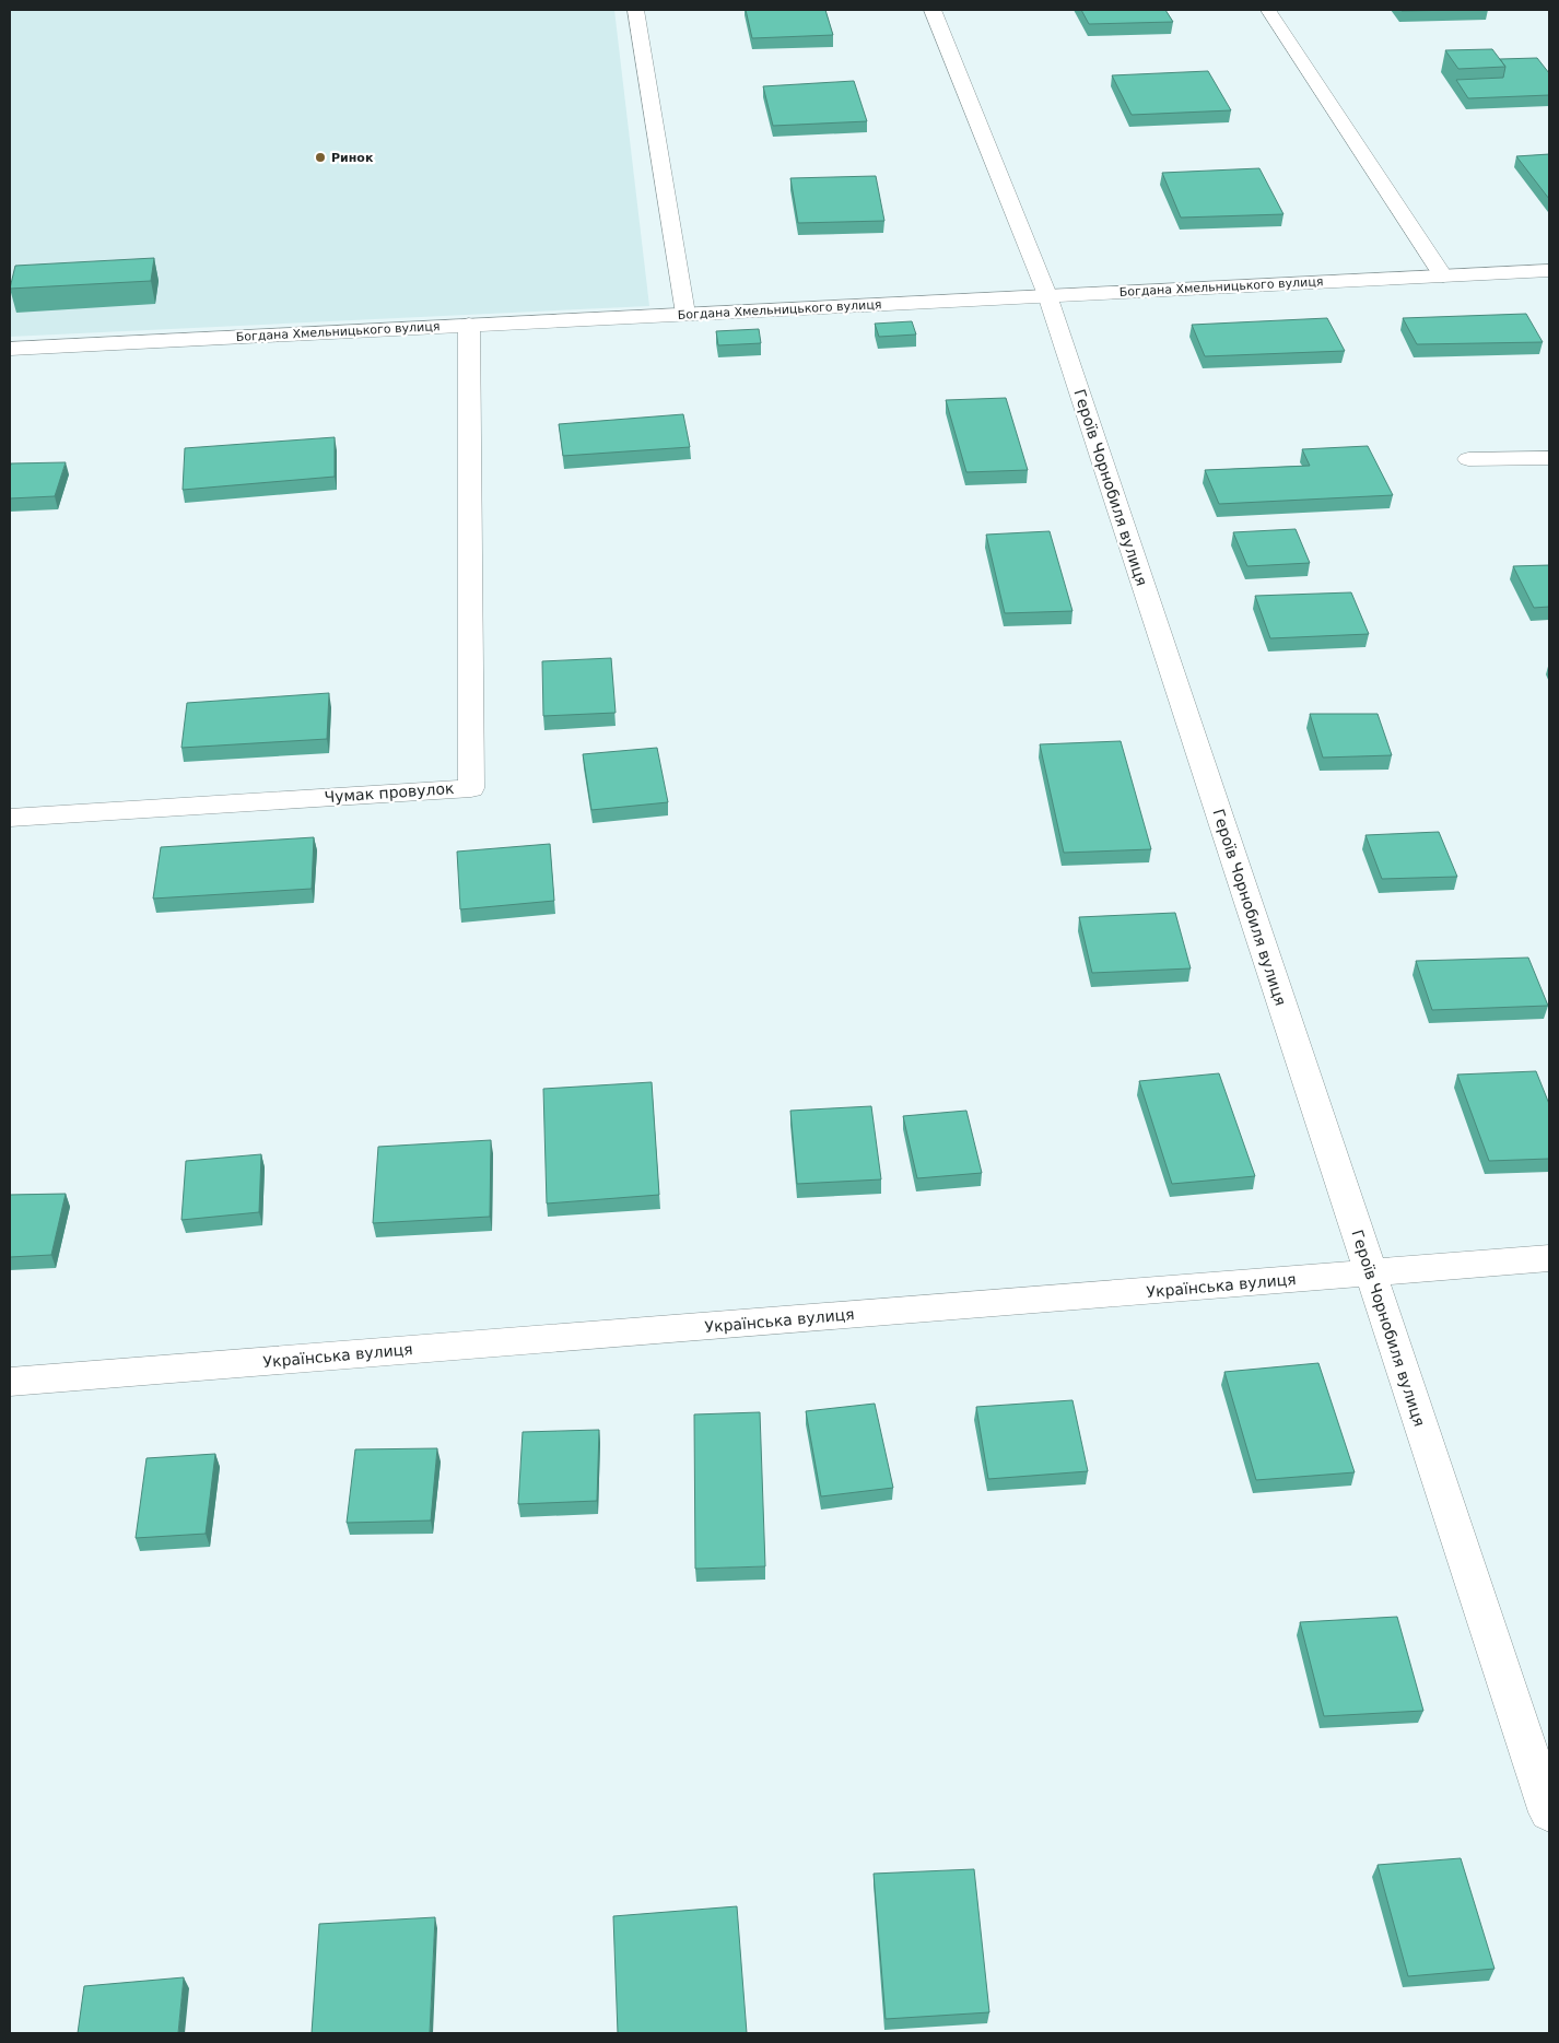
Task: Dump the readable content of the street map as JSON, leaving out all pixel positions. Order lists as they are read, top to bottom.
{
  "streets": {
    "street": [
      "Богдана Хмельницького вулиця",
      "Героїв Чорнобиля вулиця",
      "Чумак провулок",
      "Українська вулиця"
    ]
  },
  "crossings": [
    ["Богдана Хмельницького вулиця", "Героїв Чорнобиля вулиця"],
    ["Богдана Хмельницького вулиця", "Чумак провулок"],
    ["Героїв Чорнобиля вулиця", "Українська вулиця"]
  ],
  "places": ["Ринок"]
}
